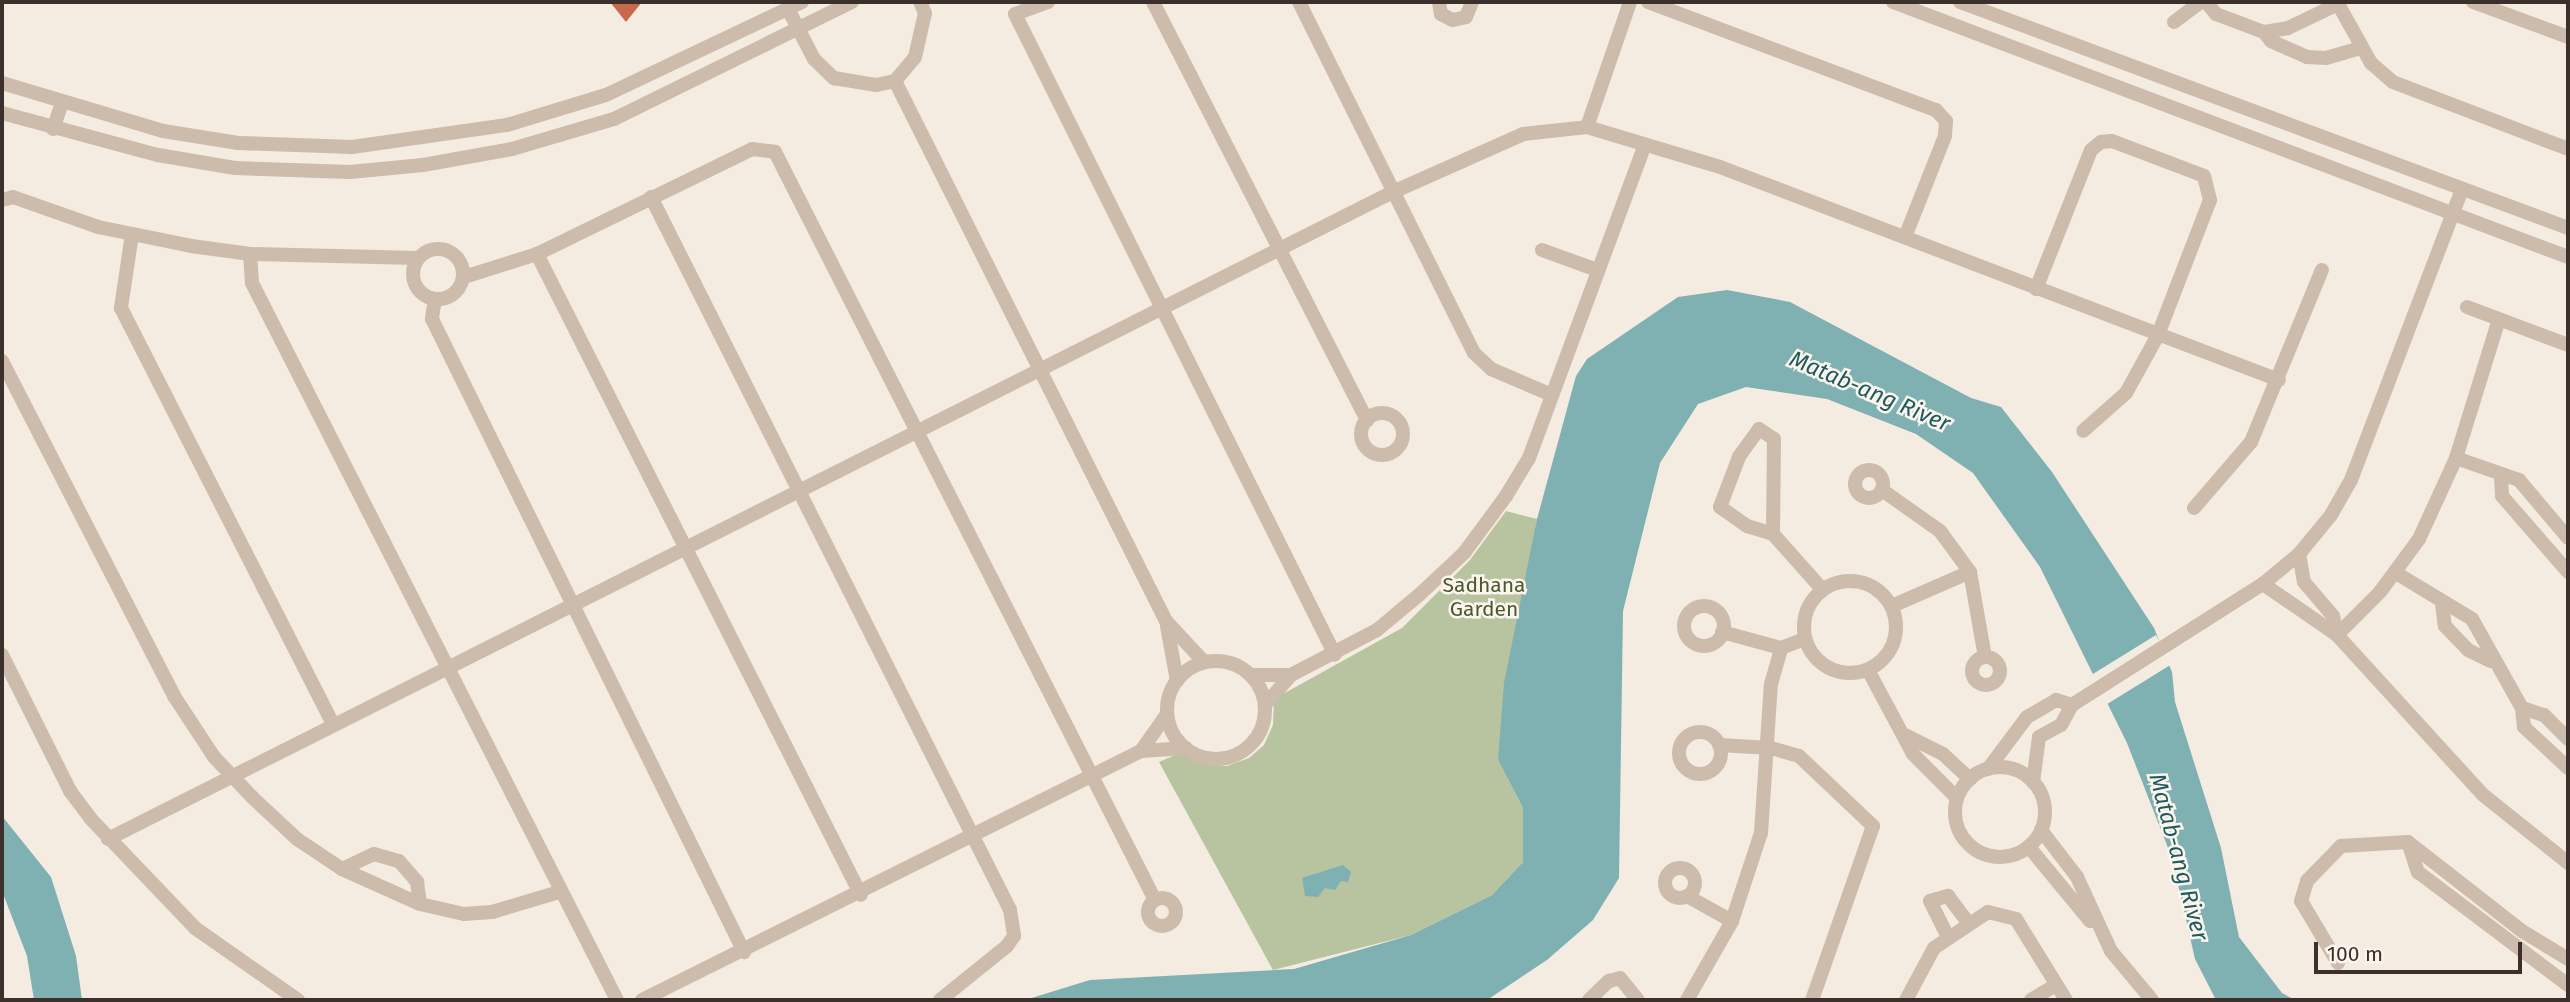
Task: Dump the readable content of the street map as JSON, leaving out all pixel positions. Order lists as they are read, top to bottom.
{
  "water": ["Matab-ang River"],
  "parks": ["Sadhana Garden"],
  "scale_bar": "100 m"
}
